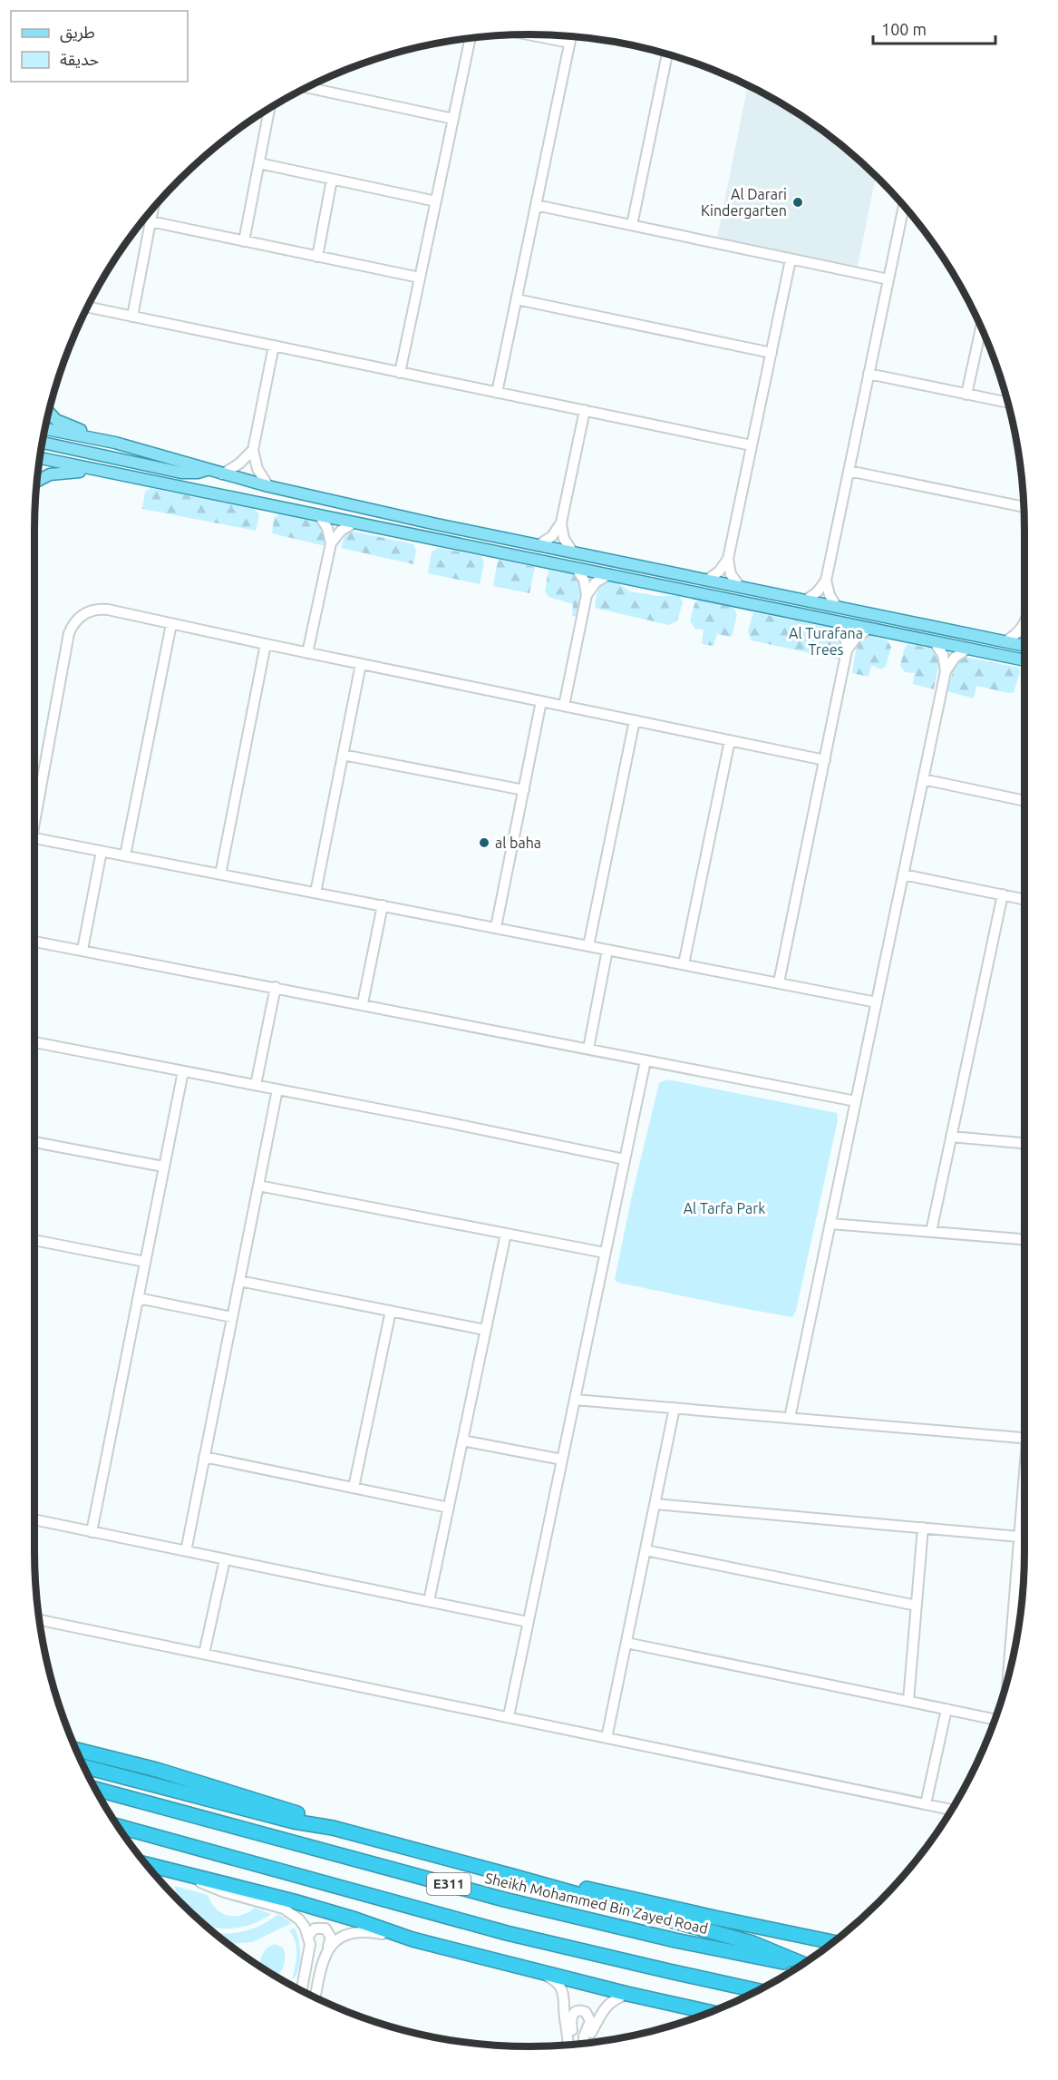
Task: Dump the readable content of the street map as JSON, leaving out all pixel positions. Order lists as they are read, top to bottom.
{
  "streets": {
    "highway": ["E311", "Sheikh Mohammed Bin Zayed Road"]
  },
  "parks": ["Al Turafana Trees", "Al Tarfa Park"],
  "places": ["Al Darari Kindergarten", "al baha"],
  "legend": ["طريق", "حديقة"],
  "scale_bar": "100 m"
}
